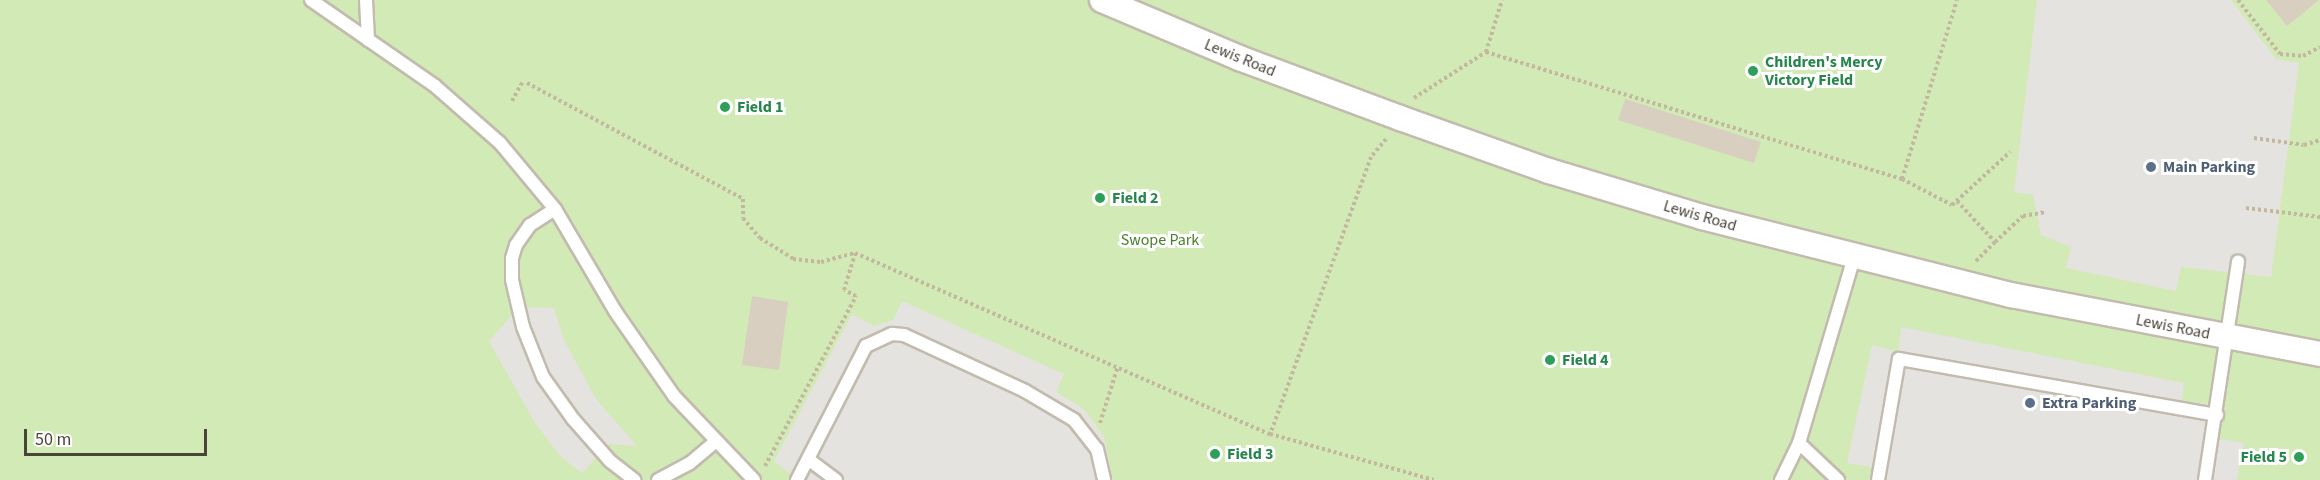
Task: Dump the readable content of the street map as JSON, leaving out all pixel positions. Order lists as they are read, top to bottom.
{
  "streets": {
    "street": ["Lewis Road"]
  },
  "parks": ["Swope Park"],
  "places": [
    "Children's Mercy Victory Field",
    "Field 1",
    "Main Parking",
    "Field 2",
    "Field 4",
    "Extra Parking",
    "Field 3",
    "Field 5"
  ],
  "scale_bar": "50 m"
}
